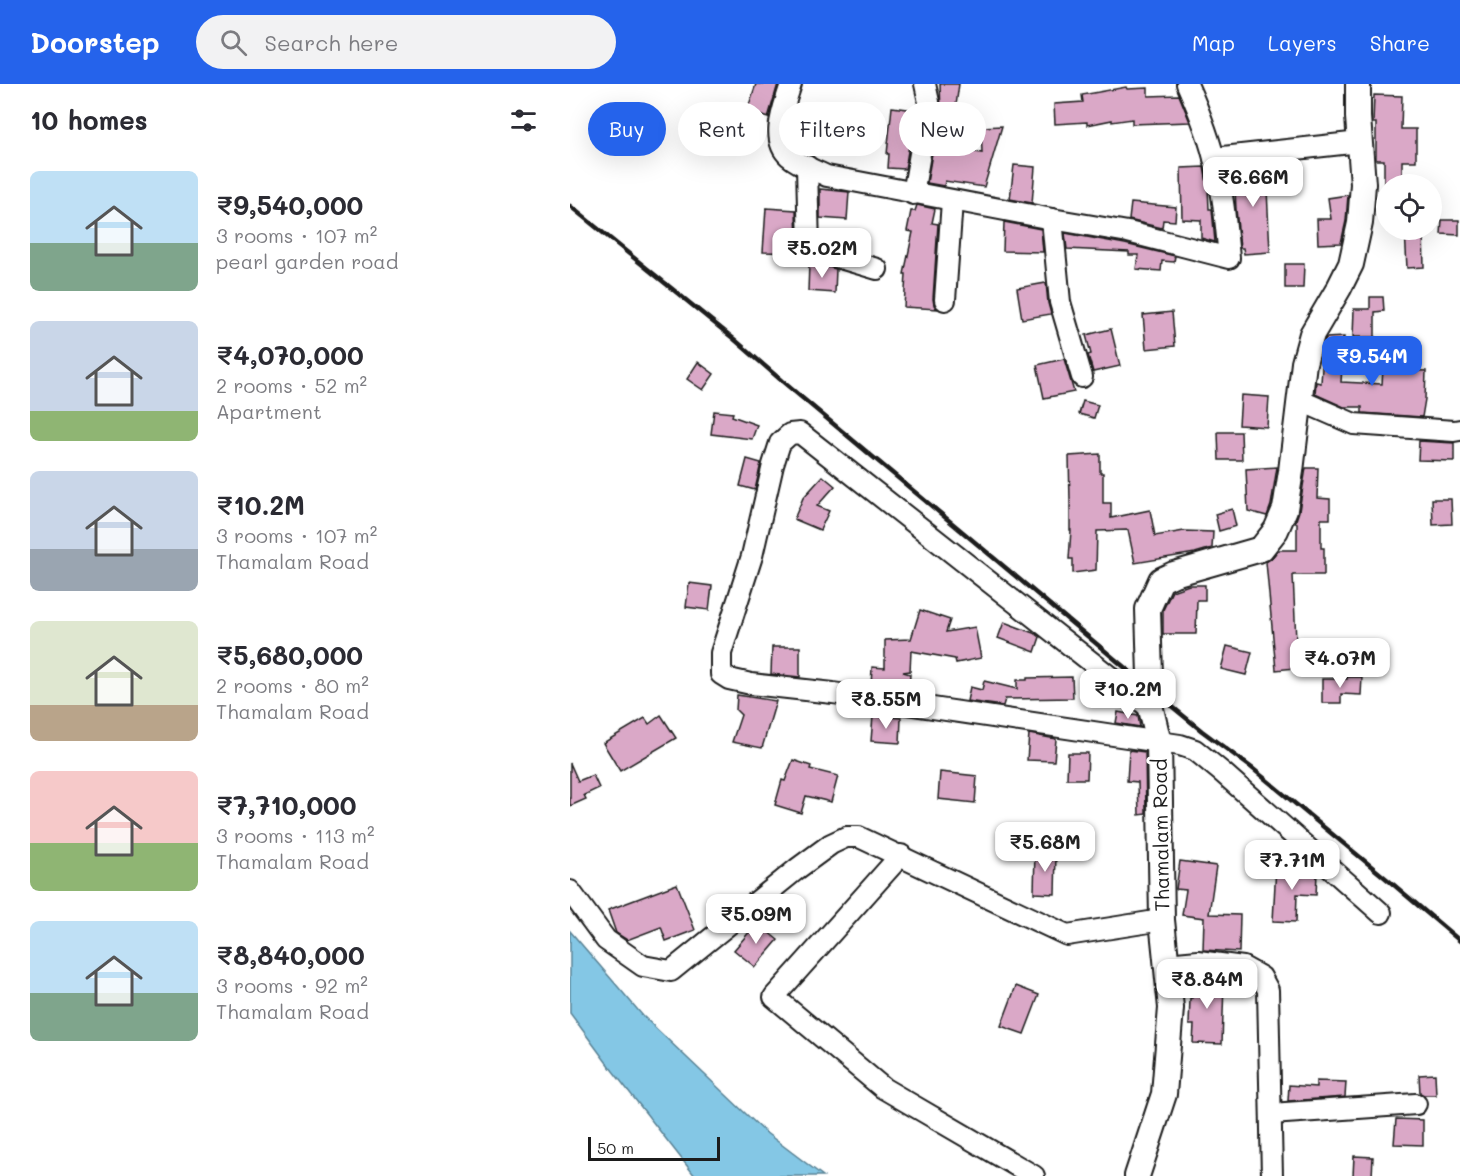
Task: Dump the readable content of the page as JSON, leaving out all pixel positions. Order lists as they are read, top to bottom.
{
  "streets": {
    "street": ["Thamalam Road"]
  },
  "scale_bar": "50 m",
  "page": {
    "header": "Doorstep",
    "search": "Search here",
    "nav": ["Map", "Layers", "Share"],
    "heading": "10 homes",
    "chip": [
      "Buy",
      "Rent",
      "Filters",
      "New"
    ],
    "list": [
      {
        "name": "₹9,540,000",
        "note": "3 rooms · 107 m² · pearl garden road"
      },
      {
        "name": "₹4,070,000",
        "note": "2 rooms · 52 m² · Apartment"
      },
      {
        "name": "₹10.2M",
        "note": "3 rooms · 107 m² · Thamalam Road"
      },
      {
        "name": "₹5,680,000",
        "note": "2 rooms · 80 m² · Thamalam Road"
      },
      {
        "name": "₹7,710,000",
        "note": "3 rooms · 113 m² · Thamalam Road"
      },
      {
        "name": "₹8,840,000",
        "note": "3 rooms · 92 m² · Thamalam Road"
      }
    ],
    "price": [
      "₹6.66M",
      "₹5.02M",
      "₹9.54M",
      "₹4.07M",
      "₹10.2M",
      "₹8.55M",
      "₹5.68M",
      "₹7.71M",
      "₹5.09M",
      "₹8.84M"
    ],
    "scale": "50 m"
  }
}
